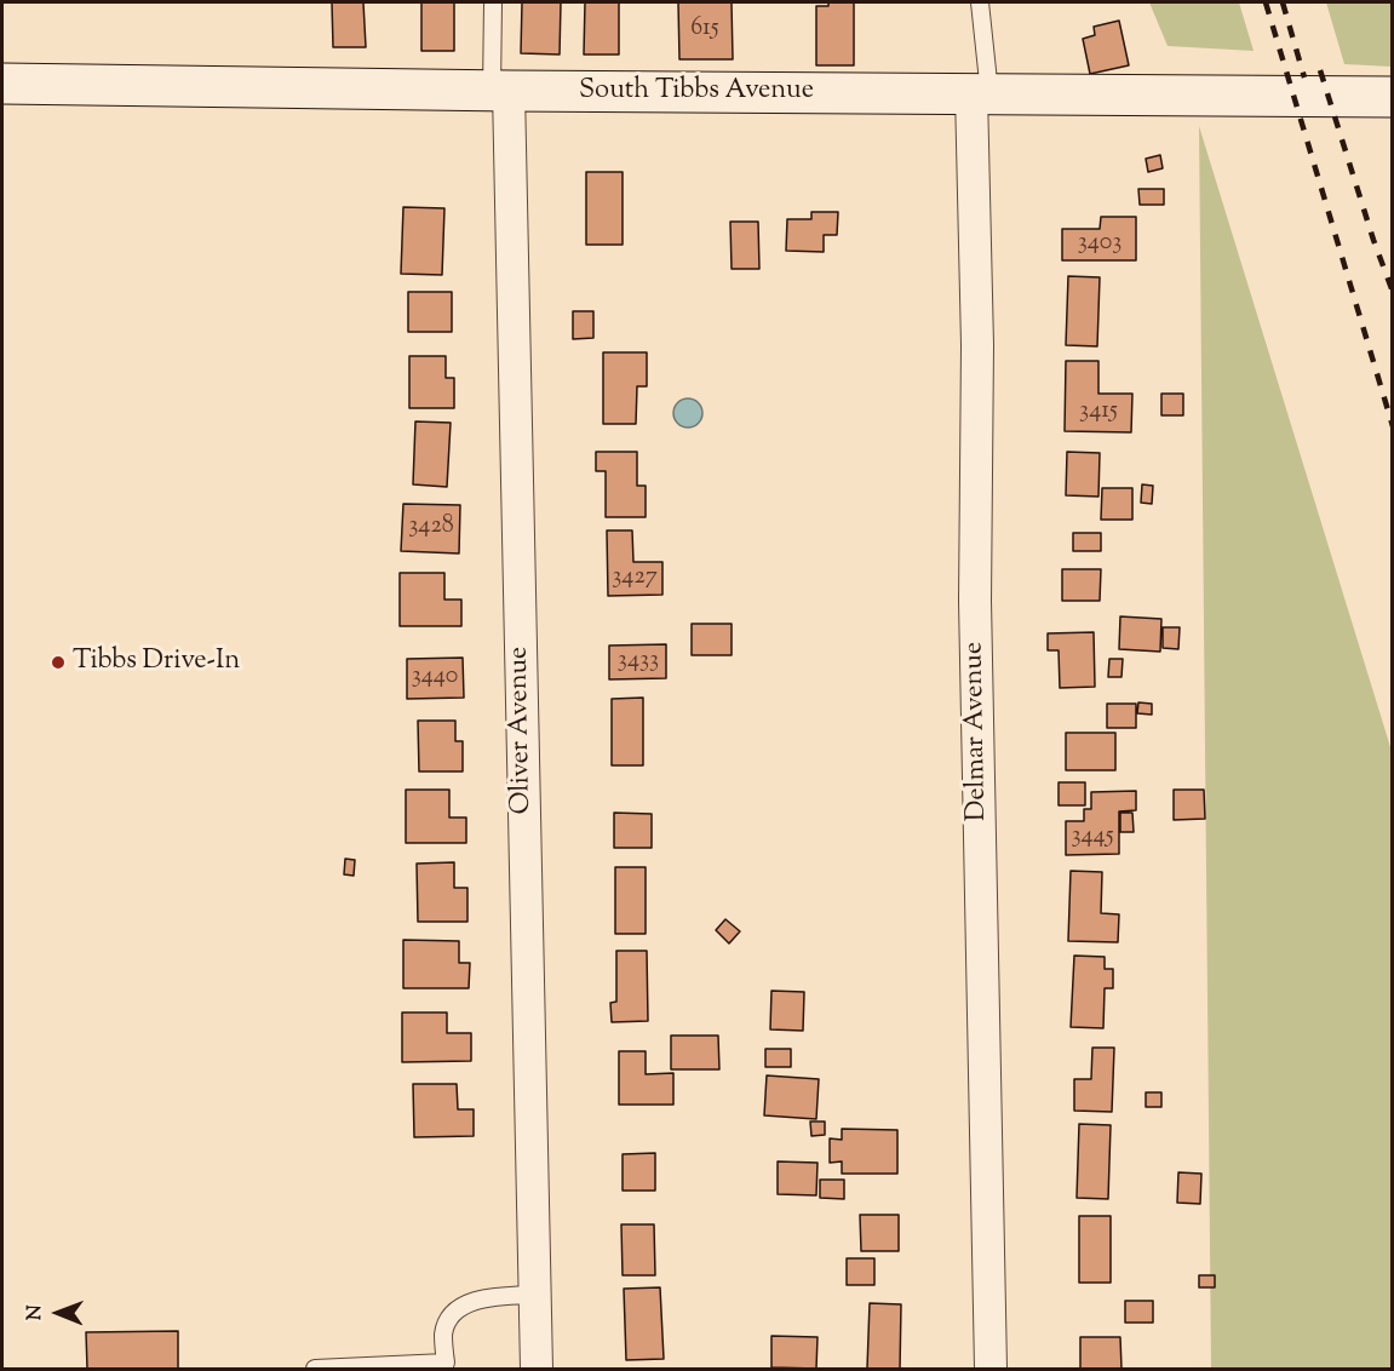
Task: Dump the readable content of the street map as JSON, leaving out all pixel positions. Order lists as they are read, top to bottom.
{
  "streets": {
    "main road": ["South Tibbs Avenue"],
    "street": ["Oliver Avenue", "Delmar Avenue"]
  },
  "crossings": [
    ["South Tibbs Avenue", "Oliver Avenue"],
    ["South Tibbs Avenue", "Delmar Avenue"]
  ],
  "places": ["Tibbs Drive-In"],
  "house_numbers": [
    "615",
    "3403",
    "3415",
    "3428",
    "3427",
    "3433",
    "3440",
    "3445"
  ],
  "north": "left"
}
